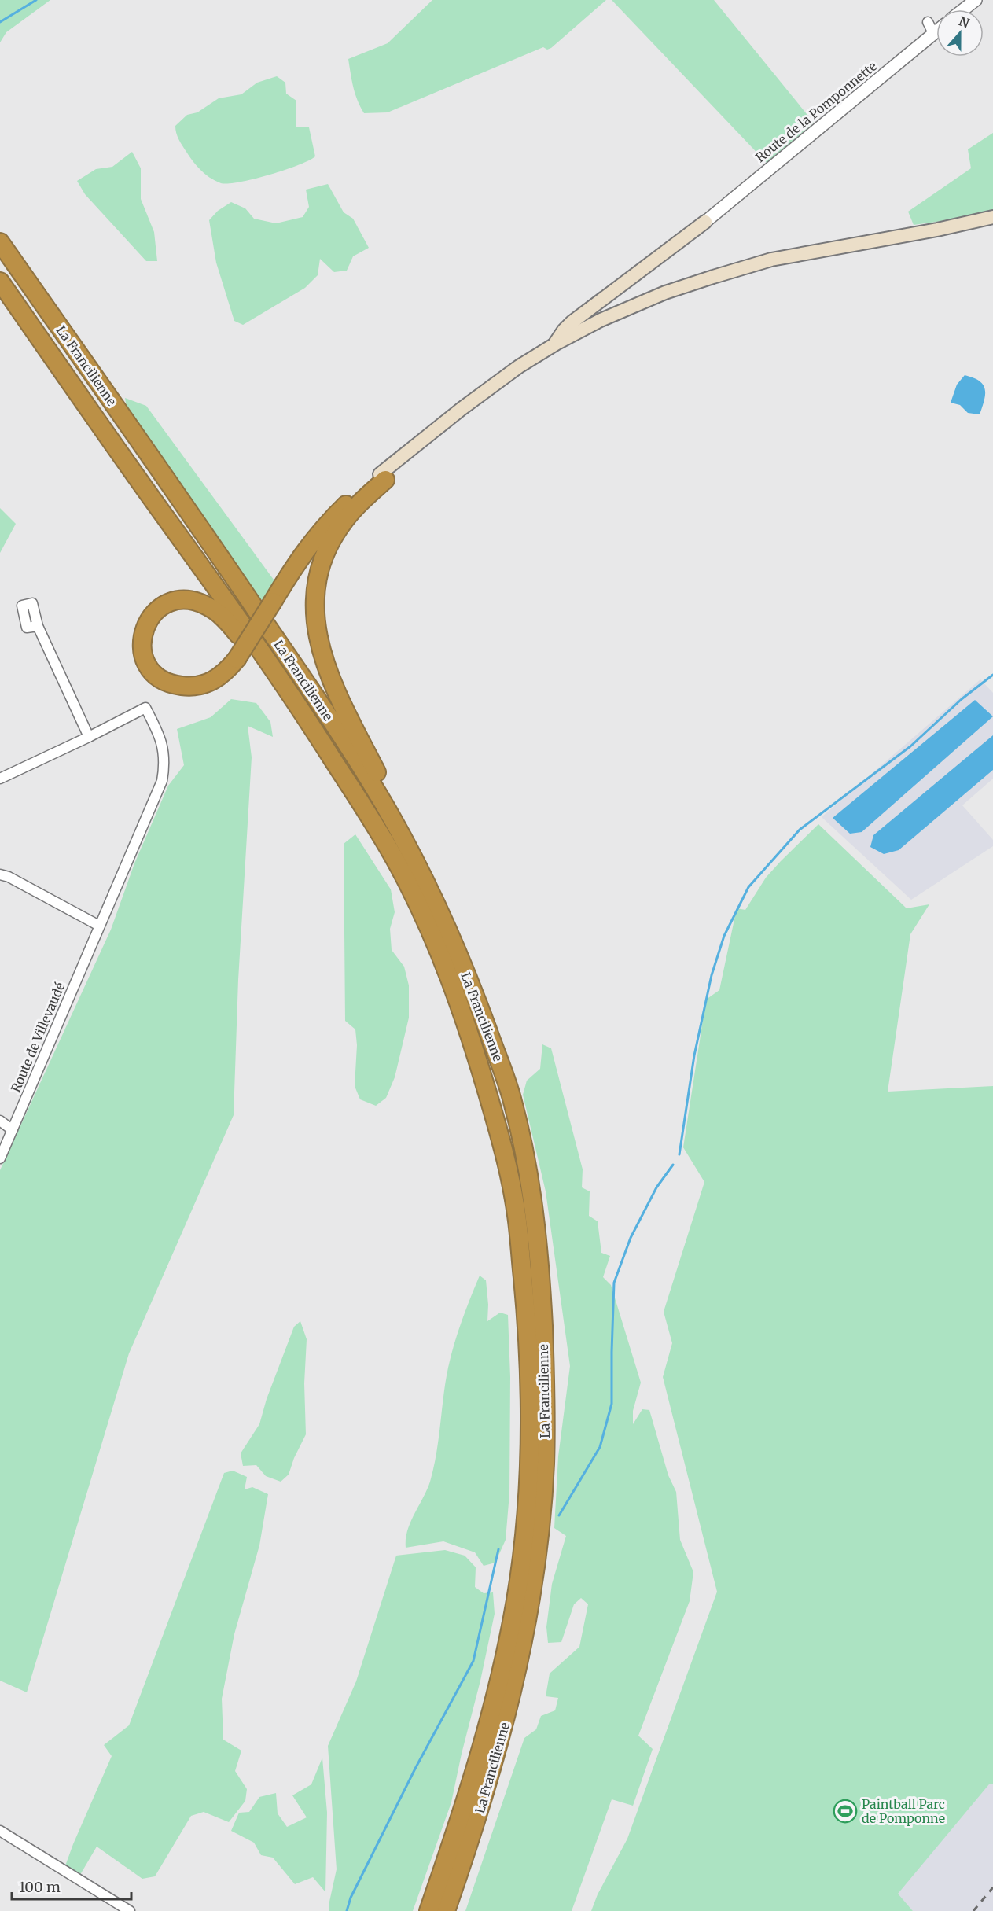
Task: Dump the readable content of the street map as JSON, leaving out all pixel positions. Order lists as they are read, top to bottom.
{
  "streets": {
    "highway": ["La Francilienne"],
    "street": ["Route de la Pomponnette", "Route de Villevaudé"]
  },
  "places": {
    "sports": ["Paintball Parc de Pomponne"]
  },
  "scale_bar": "100 m",
  "north": "top"
}
